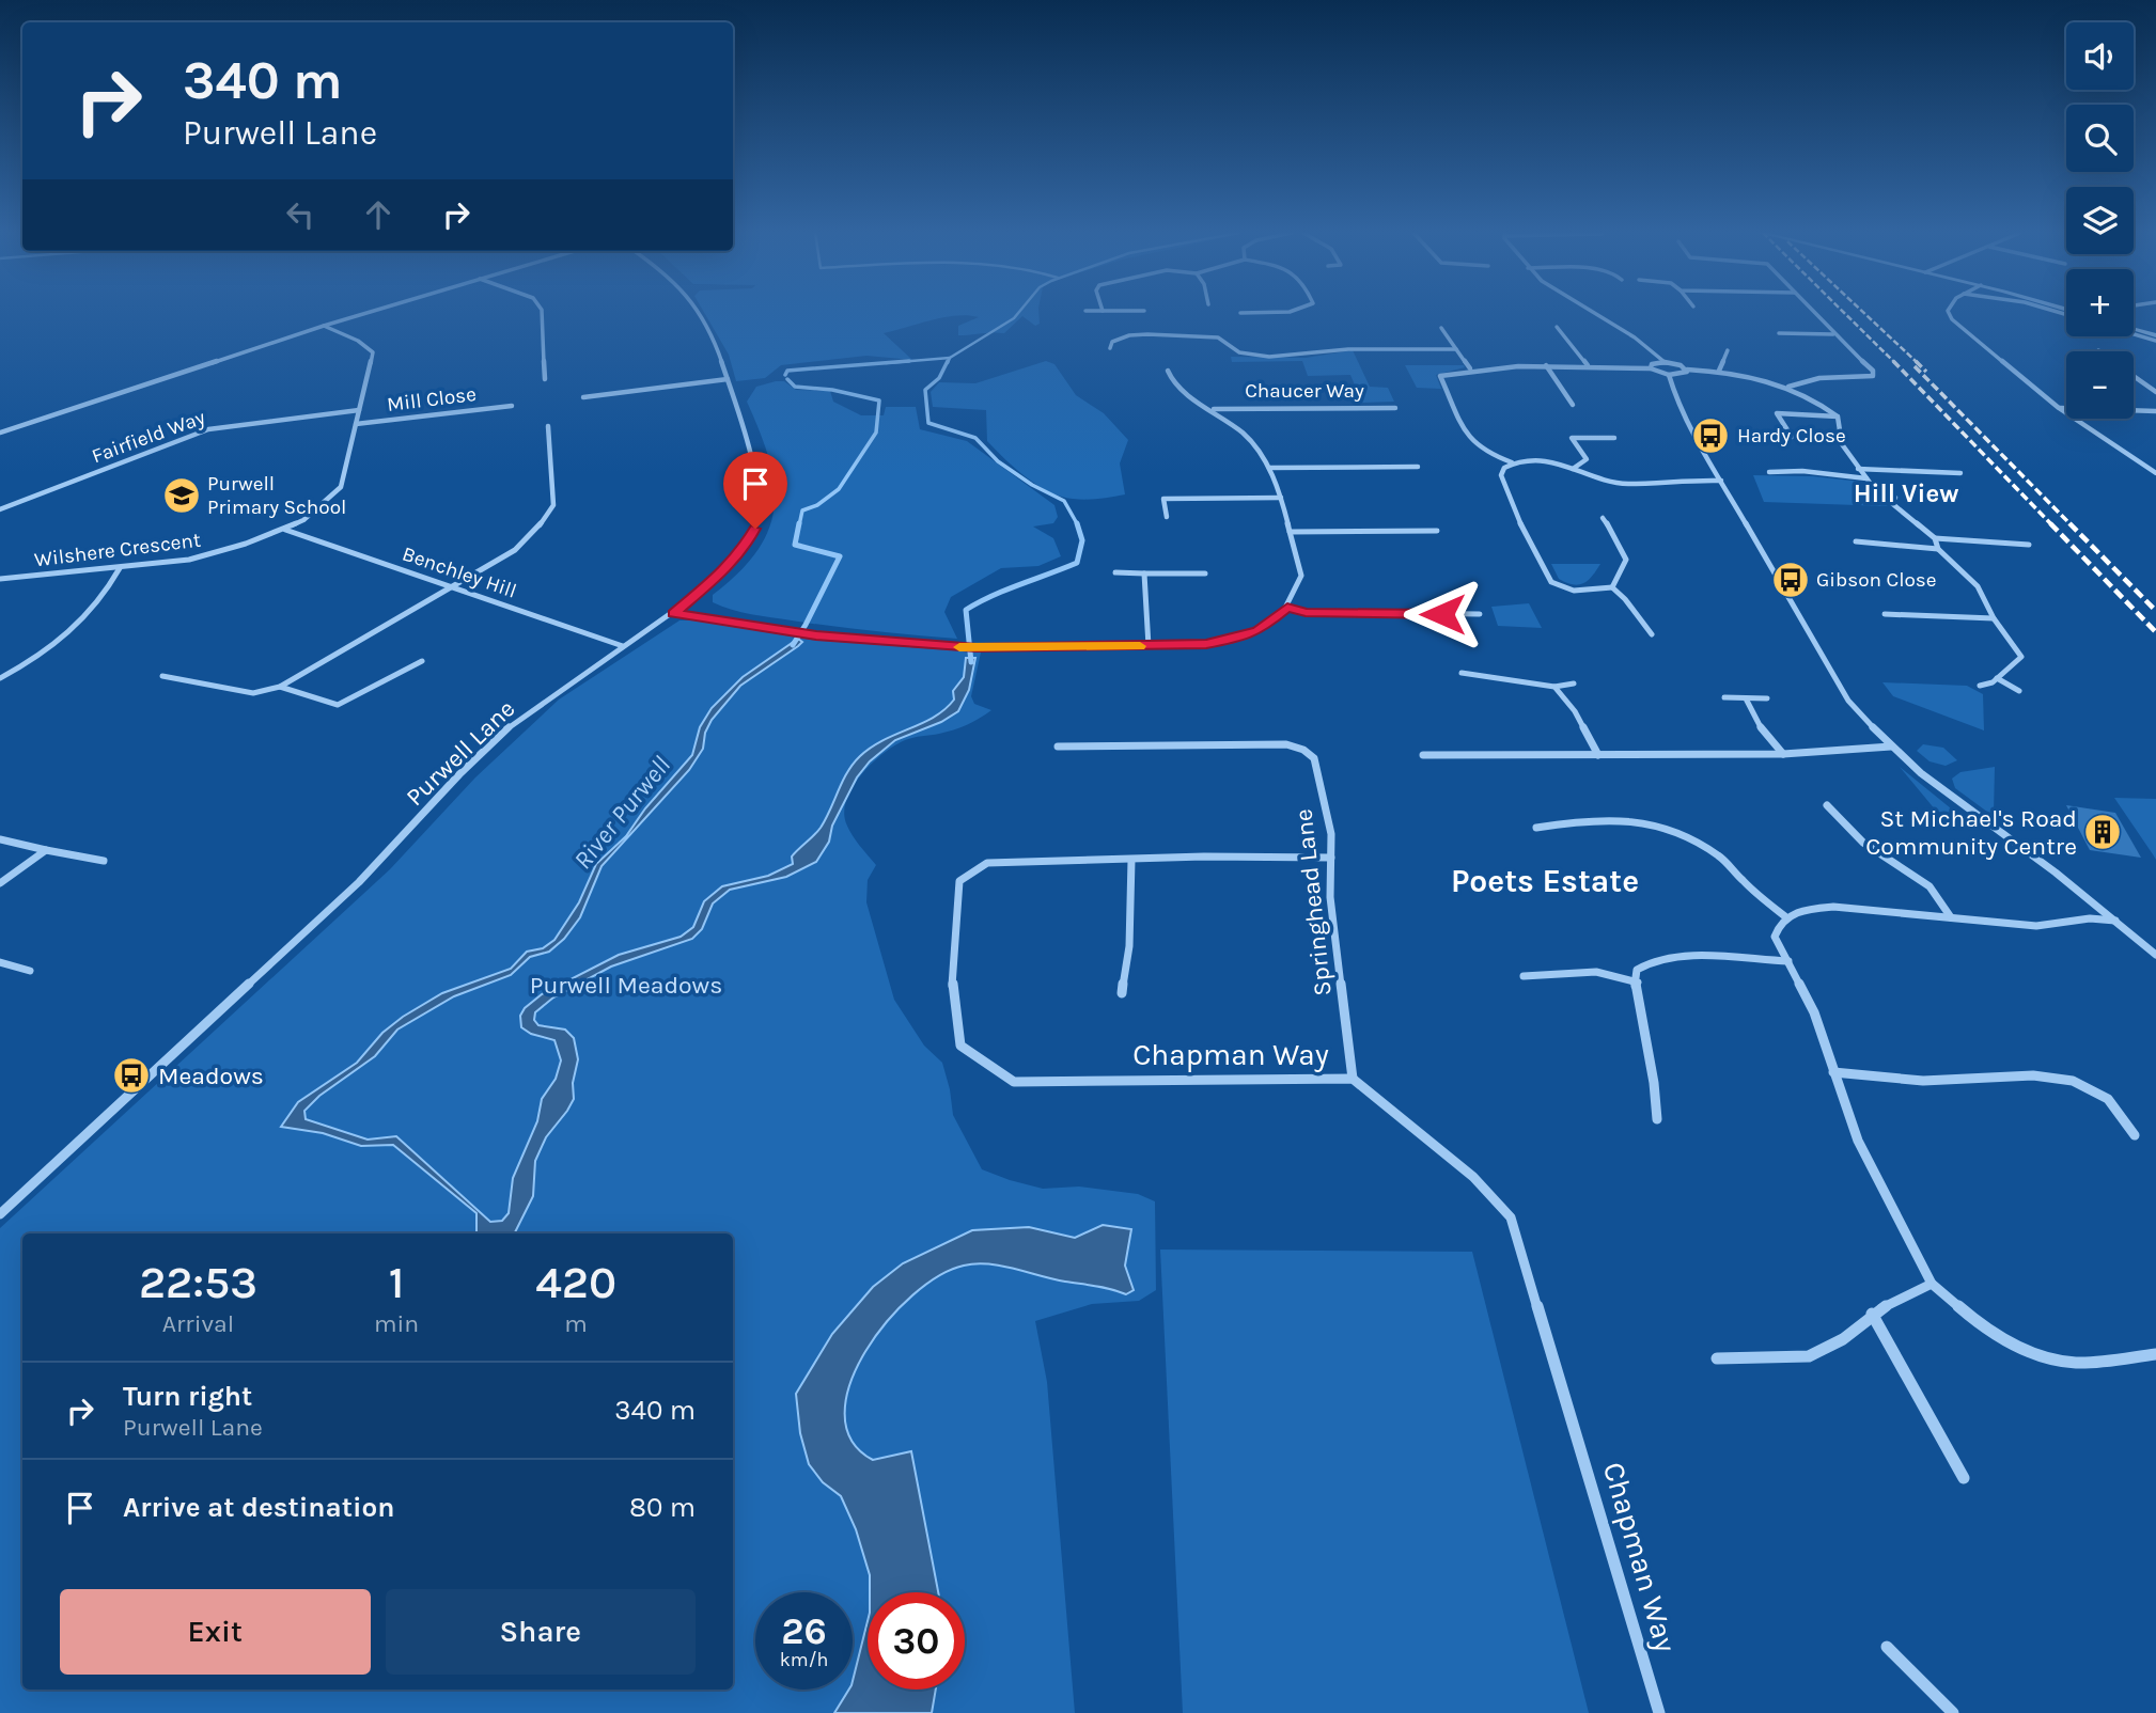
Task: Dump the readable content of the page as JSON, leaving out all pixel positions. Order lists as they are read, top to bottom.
{
  "streets": {
    "street": [
      "Chaucer Way",
      "Mill Close",
      "Fairfield Way",
      "Wilshere Crescent",
      "Benchley Hill",
      "Purwell Lane",
      "Springhead Lane",
      "Chapman Way"
    ]
  },
  "crossings": [
    ["Chaucer Way", "Purwell Lane"],
    ["Mill Close", "Wilshere Crescent"],
    ["Fairfield Way", "Wilshere Crescent"],
    ["Wilshere Crescent", "Benchley Hill"],
    ["Benchley Hill", "Purwell Lane"],
    ["Springhead Lane", "Chapman Way"]
  ],
  "districts": ["Hill View", "Poets Estate"],
  "water": ["River Purwell"],
  "parks": ["Purwell Meadows"],
  "places": {
    "bus stop": ["Hardy Close", "Gibson Close", "Meadows"],
    "school or university": ["Purwell Primary School"],
    "building": ["St Michael's Road Community Centre"]
  },
  "page": {
    "map_buttons": ["+", "−"],
    "turn": ["340 m", "Purwell Lane"],
    "eta": [
      "22:53",
      "Arrival",
      "1",
      "min",
      "420",
      "m"
    ],
    "list": [
      {
        "name": "Turn right",
        "note": "Purwell Lane",
        "value": "340 m"
      },
      {
        "name": "Arrive at destination",
        "value": "80 m"
      }
    ],
    "buttons": ["Exit", "Share"],
    "speed": "26 km/h",
    "limit": "30"
  }
}
